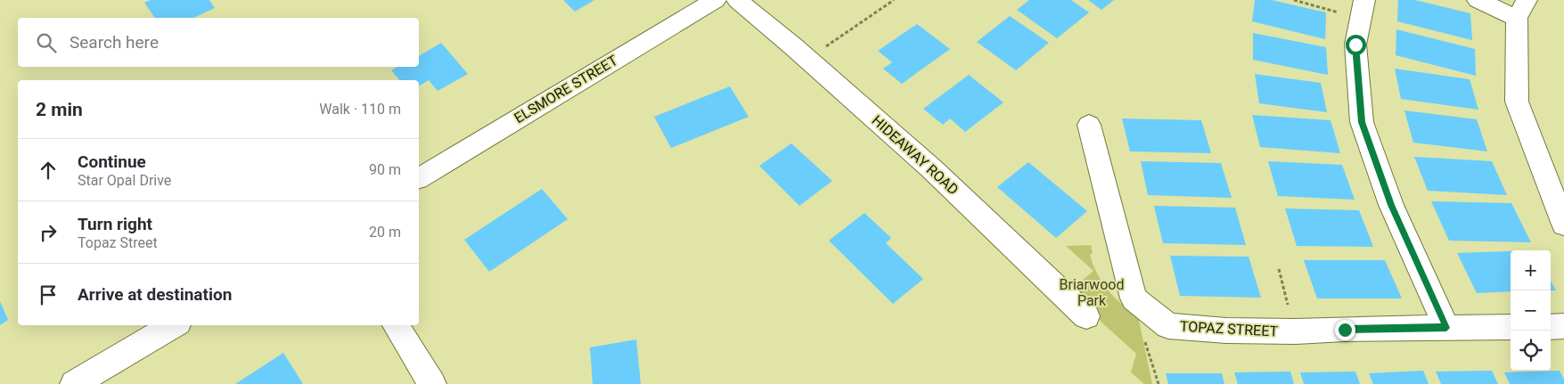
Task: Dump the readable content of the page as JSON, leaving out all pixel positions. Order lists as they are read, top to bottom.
{
  "streets": {
    "street": ["ELSMORE STREET", "HIDEAWAY ROAD", "TOPAZ STREET"]
  },
  "parks": ["Briarwood Park"],
  "page": {
    "search": "Search here",
    "heading": ["2 min", "Walk · 110 m"],
    "list": [
      ["Continue", "Star Opal Drive", "90 m"],
      ["Turn right", "Topaz Street", "20 m"],
      "Arrive at destination"
    ],
    "map_buttons": ["+", "−"]
  }
}
